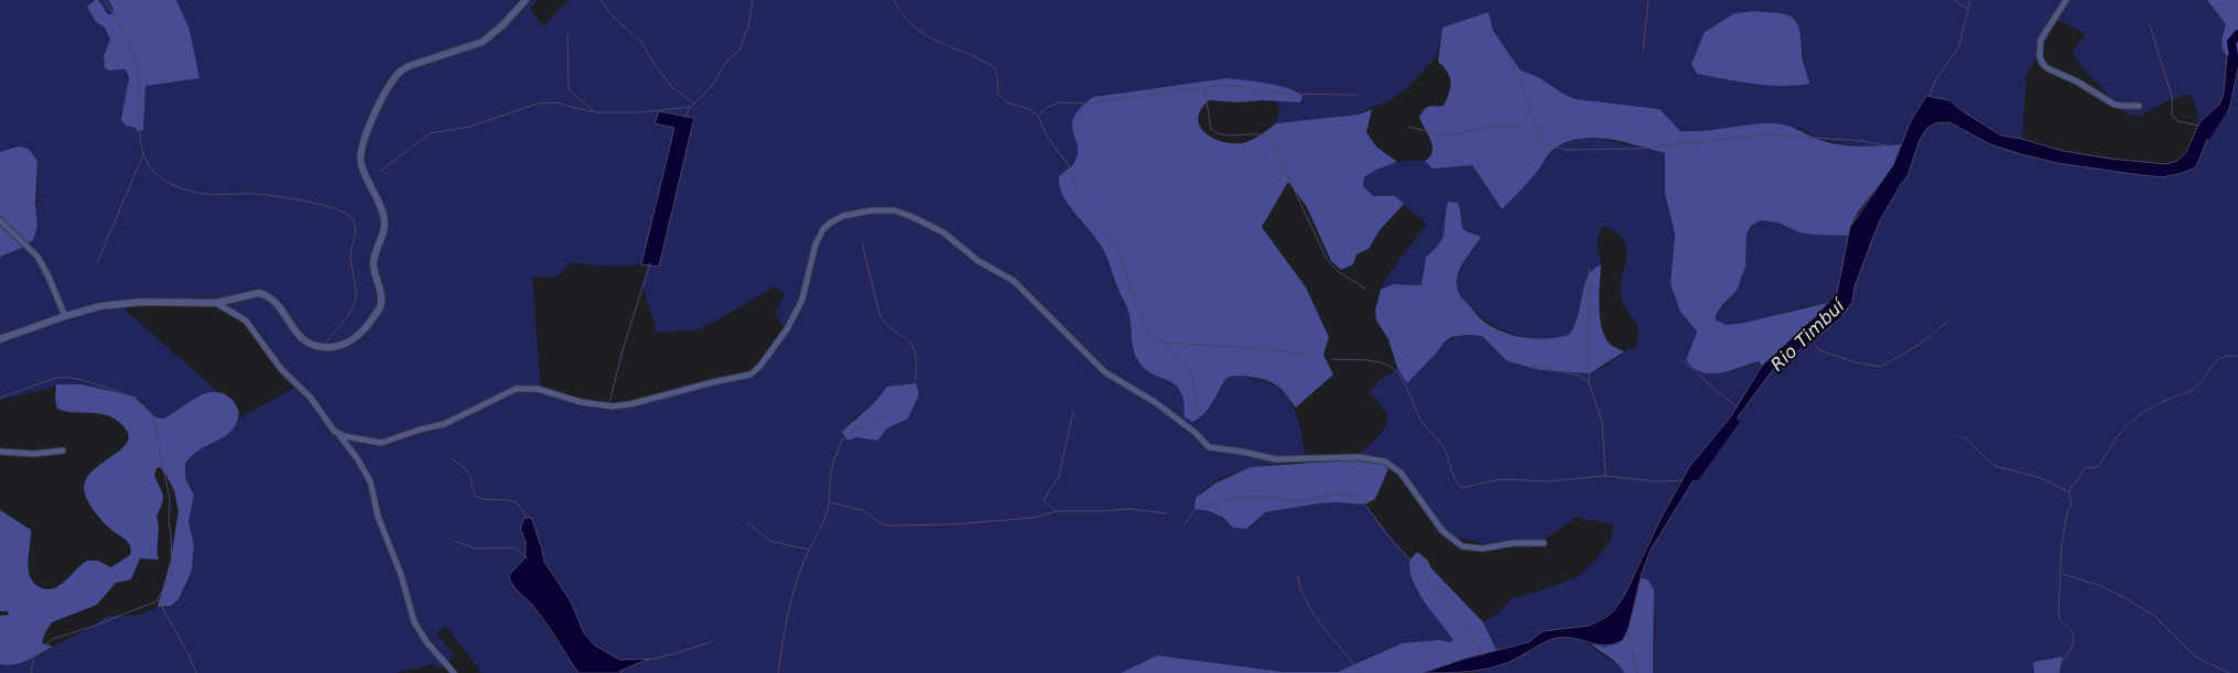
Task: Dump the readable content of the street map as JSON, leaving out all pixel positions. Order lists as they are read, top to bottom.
{
  "water": ["Rio Timbuí"]
}
